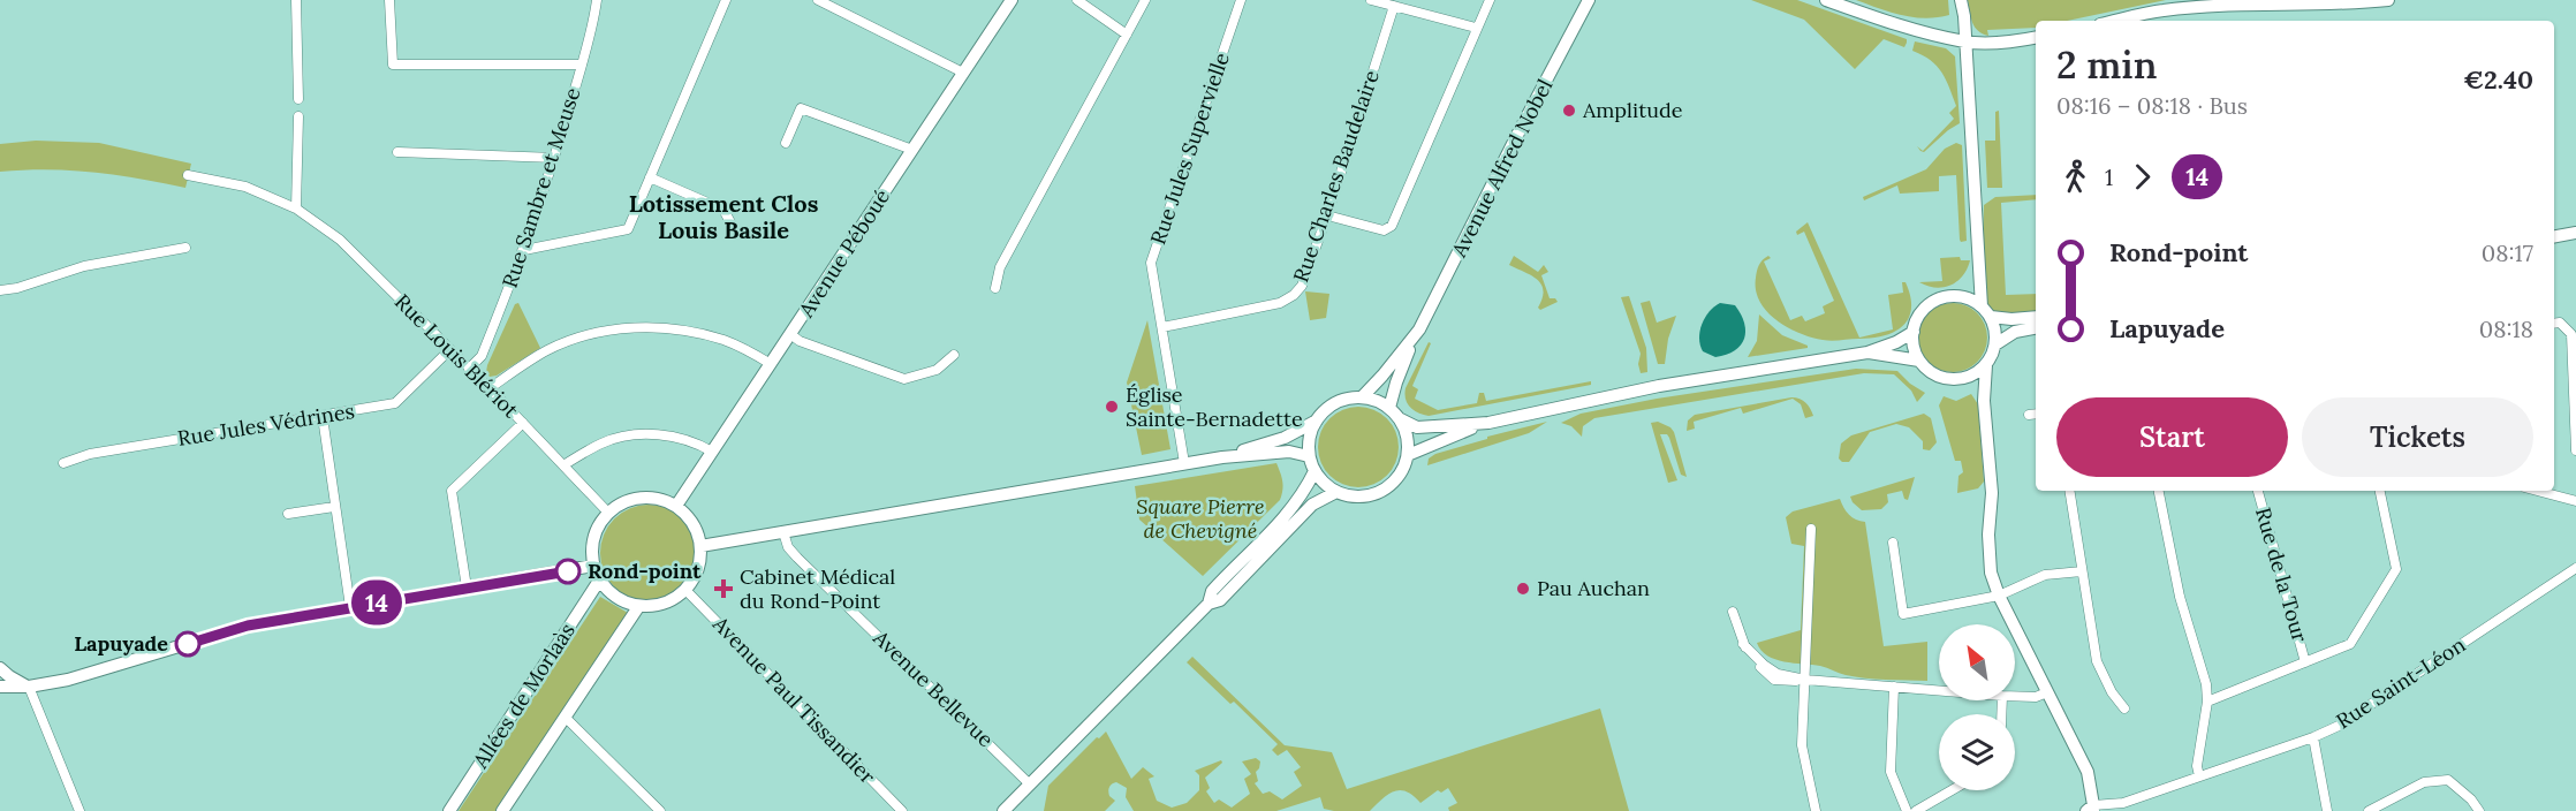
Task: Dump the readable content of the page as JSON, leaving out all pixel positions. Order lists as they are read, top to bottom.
{
  "streets": {
    "main road": ["Avenue Alfred Nobel", "Avenue Péboué", "Allées de Morlaàs"],
    "street": [
      "Rue Jules Supervielle",
      "Rue Charles Baudelaire",
      "Rue Sambre et Meuse",
      "Rue Louis Blériot",
      "Rue Jules Védrines",
      "Rue de la Tour",
      "Rue Saint-Léon",
      "Avenue Bellevue",
      "Avenue Paul Tissandier"
    ]
  },
  "crossings": [
    ["Rue Jules Supervielle", "Rue Charles Baudelaire"],
    ["Rue Sambre et Meuse", "Rue Louis Blériot"],
    ["Avenue Péboué", "Rue Louis Blériot"],
    ["Avenue Péboué", "Allées de Morlaàs"],
    ["Avenue Péboué", "Avenue Paul Tissandier"],
    ["Rue Louis Blériot", "Rue Jules Védrines"],
    ["Rue Louis Blériot", "Allées de Morlaàs"],
    ["Rue Louis Blériot", "Avenue Paul Tissandier"],
    ["Allées de Morlaàs", "Avenue Paul Tissandier"]
  ],
  "districts": ["Lotissement Clos Louis Basile"],
  "parks": ["Square Pierre de Chevigné"],
  "places": {
    "other": [
      "Amplitude",
      "Église Sainte-Bernadette",
      "Rond-point",
      "Pau Auchan",
      "Lapuyade"
    ],
    "health": ["Cabinet Médical du Rond-Point"]
  },
  "lines": ["bus line 14"],
  "north": "top left",
  "page": {
    "on_map": "14",
    "heading": ["2 min", "08:16 – 08:18 · Bus", "€2.40"],
    "legs": ["1", "14"],
    "list": [
      {
        "name": "Rond-point",
        "value": "08:17"
      },
      {
        "name": "Lapuyade",
        "value": "08:18"
      }
    ],
    "buttons": ["Start", "Tickets"]
  }
}
